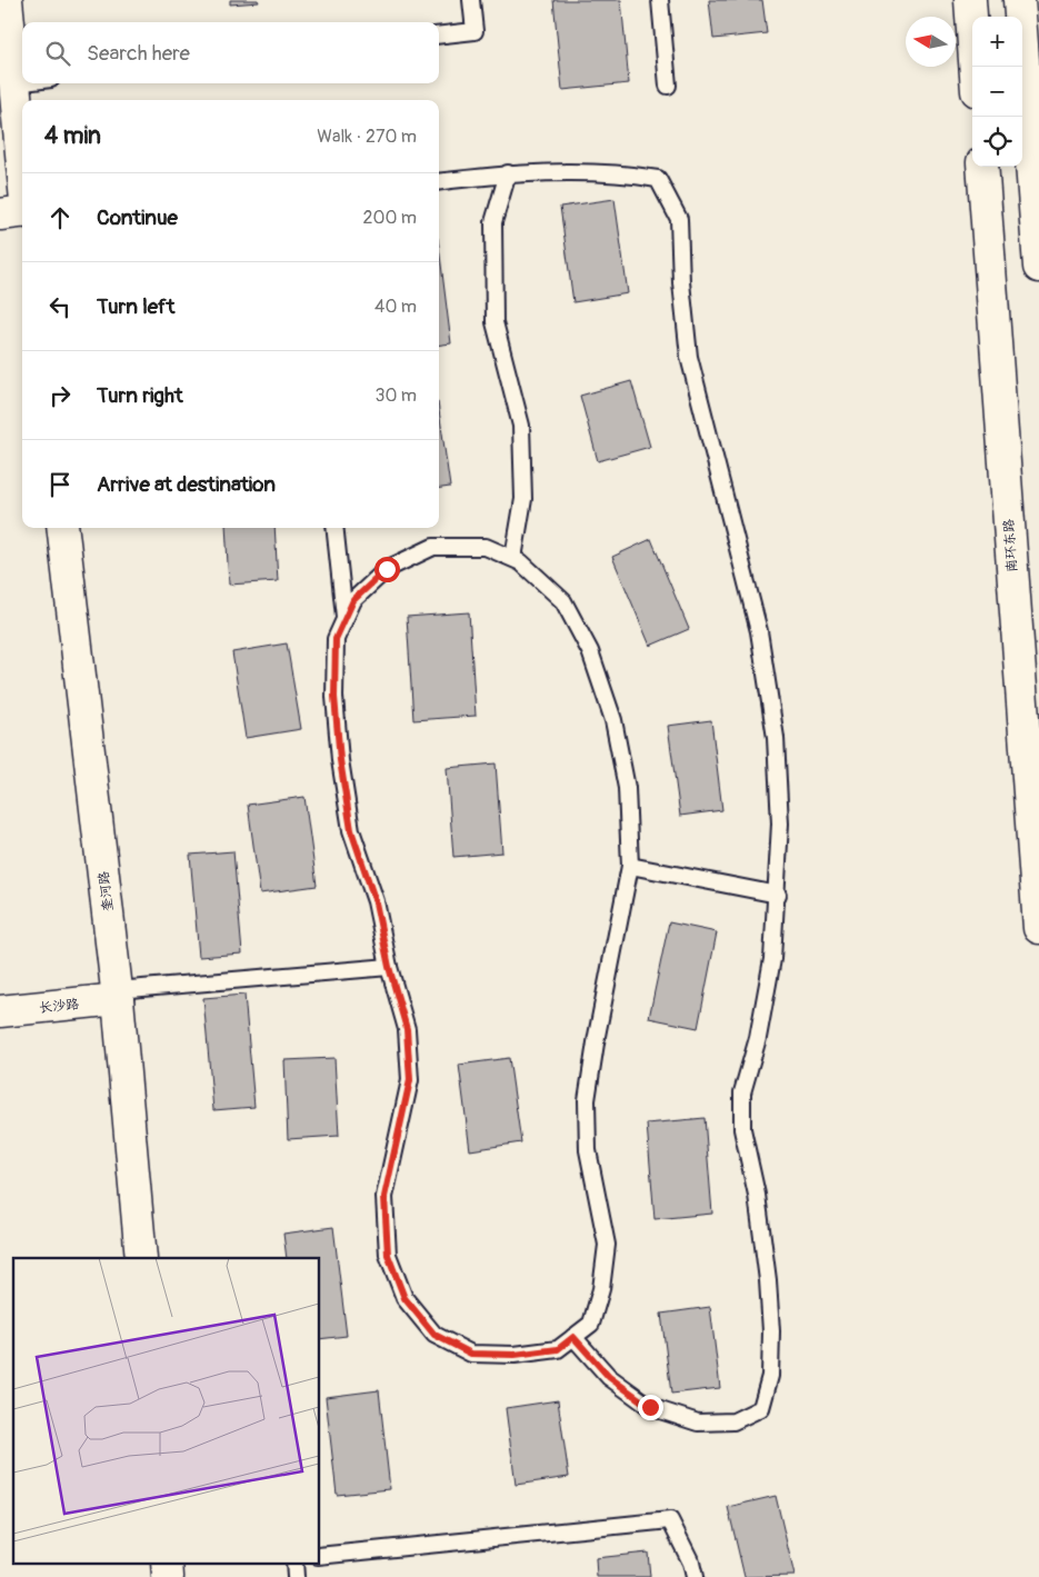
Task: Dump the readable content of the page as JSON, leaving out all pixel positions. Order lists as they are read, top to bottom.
{
  "streets": {
    "main road": ["南环东路", "奎河路", "长沙路"]
  },
  "crossings": [
    ["奎河路", "长沙路"]
  ],
  "north": "left",
  "page": {
    "map_buttons": ["+", "−"],
    "search": "Search here",
    "heading": ["4 min", "Walk · 270 m"],
    "list": [
      ["Continue", "200 m"],
      ["Turn left", "40 m"],
      ["Turn right", "30 m"],
      "Arrive at destination"
    ]
  }
}
